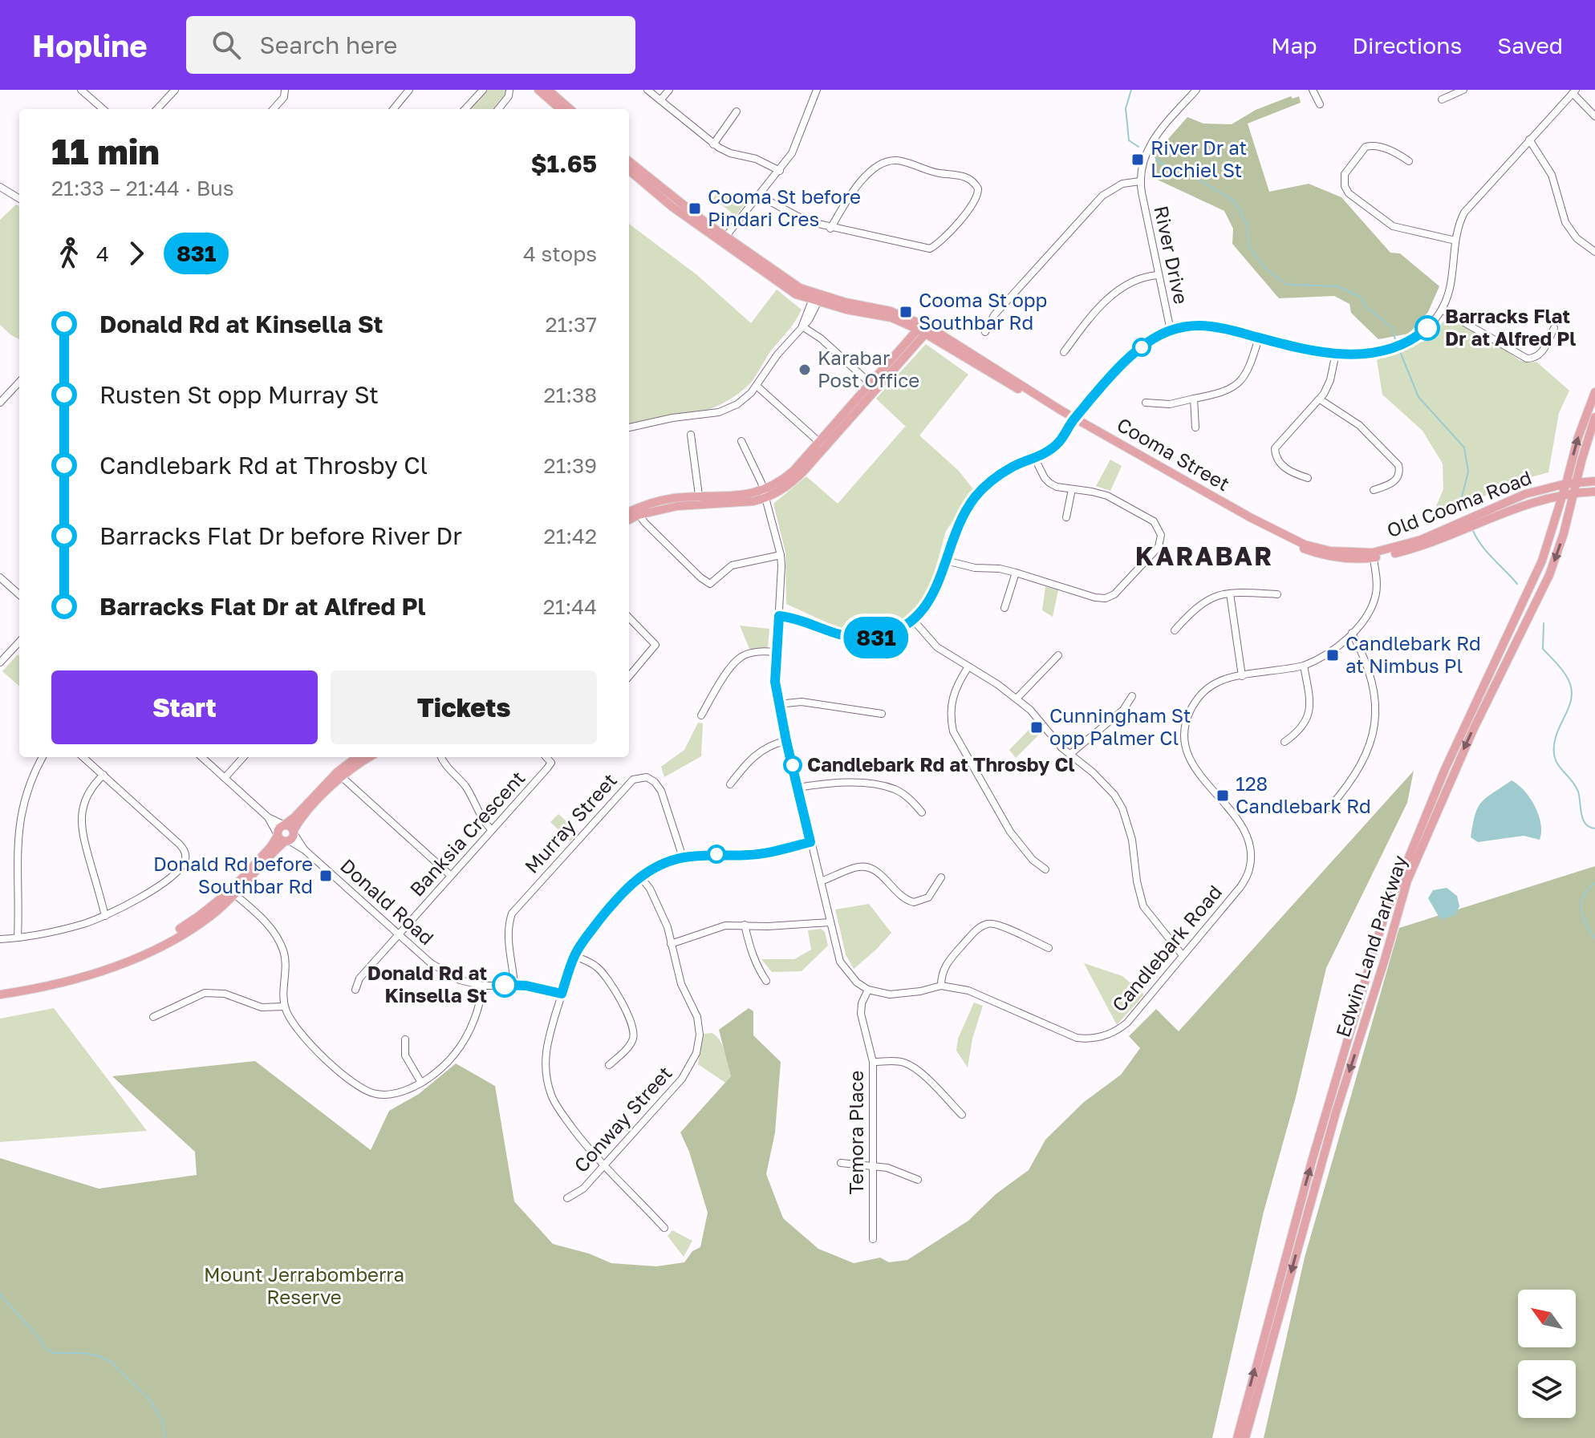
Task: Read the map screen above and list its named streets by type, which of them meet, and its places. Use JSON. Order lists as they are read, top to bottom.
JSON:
{
  "streets": {
    "main road": ["Cooma Street", "Old Cooma Road", "Edwin Land Parkway"],
    "street": [
      "River Drive",
      "Murray Street",
      "Banksia Crescent",
      "Donald Road",
      "Candlebark Road",
      "Conway Street",
      "Temora Place"
    ]
  },
  "crossings": [
    ["Cooma Street", "Old Cooma Road"],
    ["Cooma Street", "Candlebark Road"],
    ["Old Cooma Road", "Edwin Land Parkway"],
    ["Old Cooma Road", "Candlebark Road"],
    ["Murray Street", "Donald Road"],
    ["Banksia Crescent", "Donald Road"],
    ["Candlebark Road", "Temora Place"]
  ],
  "districts": ["KARABAR"],
  "parks": ["Mount Jerrabomberra Reserve"],
  "places": {
    "transit": [
      "River Dr at Lochiel St",
      "Cooma St before Pindari Cres",
      "Cooma St opp Southbar Rd",
      "Candlebark Rd at Nimbus Pl",
      "Cunningham St opp Palmer Cl",
      "128 Candlebark Rd",
      "Donald Rd before Southbar Rd"
    ],
    "other": [
      "Barracks Flat Dr at Alfred Pl",
      "Karabar Post Office",
      "Candlebark Rd at Throsby Cl",
      "Donald Rd at Kinsella St"
    ]
  },
  "lines": ["bus line 831"],
  "north": "top left",
  "page": {
    "header": "Hopline",
    "search": "Search here",
    "nav": ["Map", "Directions", "Saved"],
    "on_map": "831",
    "heading": ["11 min", "21:33 – 21:44 · Bus", "$1.65"],
    "legs": ["4", "831", "4 stops"],
    "list": [
      {
        "name": "Donald Rd at Kinsella St",
        "value": "21:37"
      },
      {
        "name": "Rusten St opp Murray St",
        "value": "21:38"
      },
      {
        "name": "Candlebark Rd at Throsby Cl",
        "value": "21:39"
      },
      {
        "name": "Barracks Flat Dr before River Dr",
        "value": "21:42"
      },
      {
        "name": "Barracks Flat Dr at Alfred Pl",
        "value": "21:44"
      }
    ],
    "buttons": ["Start", "Tickets"]
  }
}
